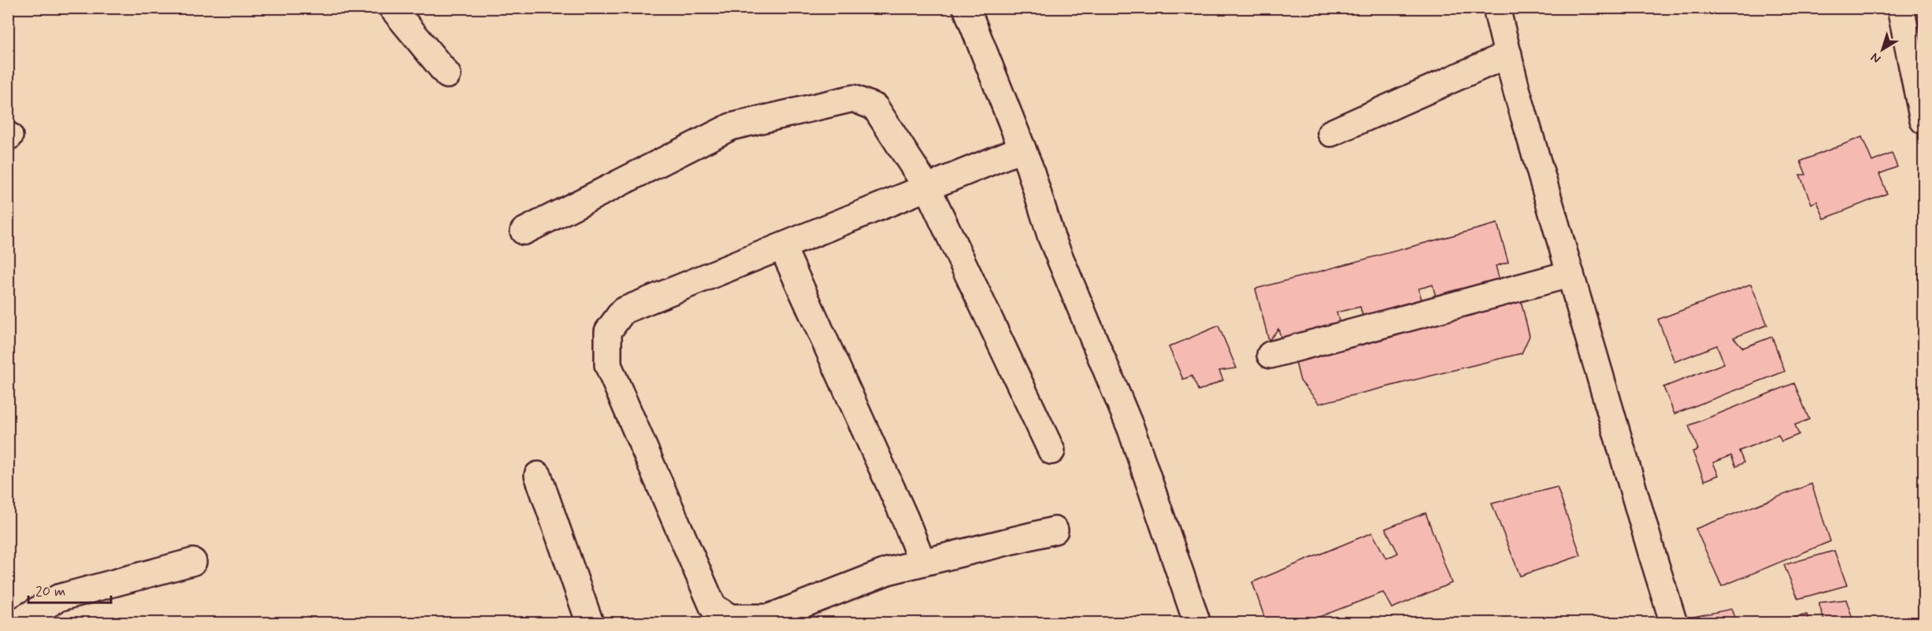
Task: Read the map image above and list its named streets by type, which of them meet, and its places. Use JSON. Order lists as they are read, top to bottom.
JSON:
{
  "scale_bar": "20 m",
  "north": "bottom left"
}
